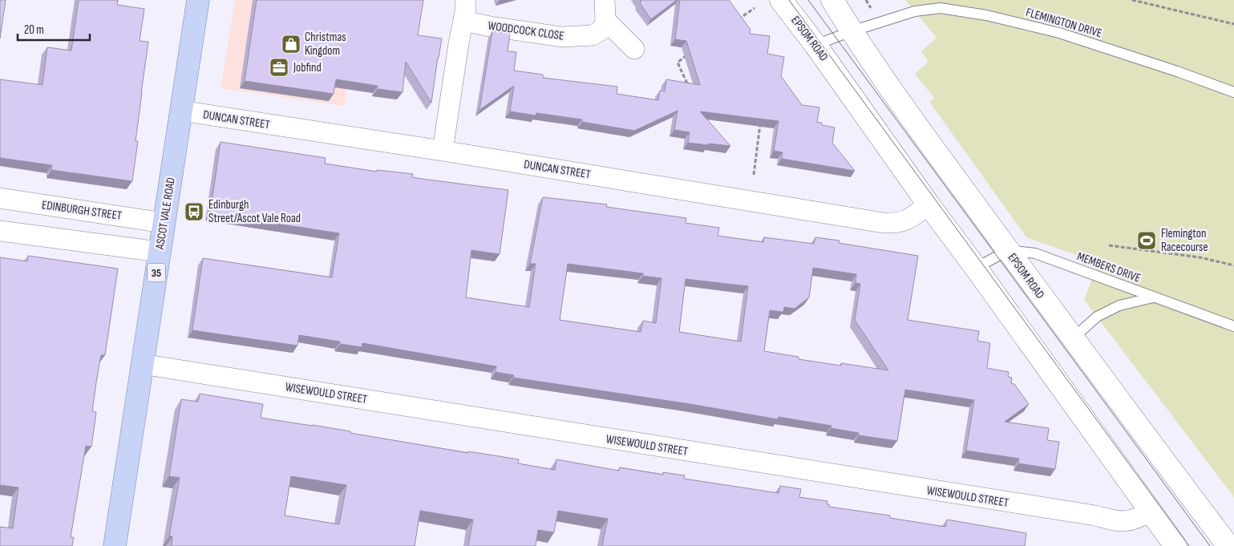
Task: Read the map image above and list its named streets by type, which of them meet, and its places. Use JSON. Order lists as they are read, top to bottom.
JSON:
{
  "streets": {
    "main road": ["EPSOM ROAD", "ASCOT VALE ROAD", "35"],
    "street": [
      "WOODCOCK CLOSE",
      "DUNCAN STREET",
      "EDINBURGH STREET",
      "WISEWOULD STREET"
    ],
    "lane": ["FLEMINGTON DRIVE", "MEMBERS DRIVE"]
  },
  "crossings": [
    ["FLEMINGTON DRIVE", "EPSOM ROAD"],
    ["EPSOM ROAD", "DUNCAN STREET"],
    ["EPSOM ROAD", "MEMBERS DRIVE"],
    ["EPSOM ROAD", "WISEWOULD STREET"],
    ["DUNCAN STREET", "ASCOT VALE ROAD"],
    ["EDINBURGH STREET", "ASCOT VALE ROAD"],
    ["ASCOT VALE ROAD", "WISEWOULD STREET"]
  ],
  "places": {
    "shop": ["Christmas Kingdom"],
    "office": ["Jobfind"],
    "bus stop": ["Edinburgh Street/Ascot Vale Road"],
    "sports": ["Flemington Racecourse"]
  },
  "scale_bar": "20 m"
}
